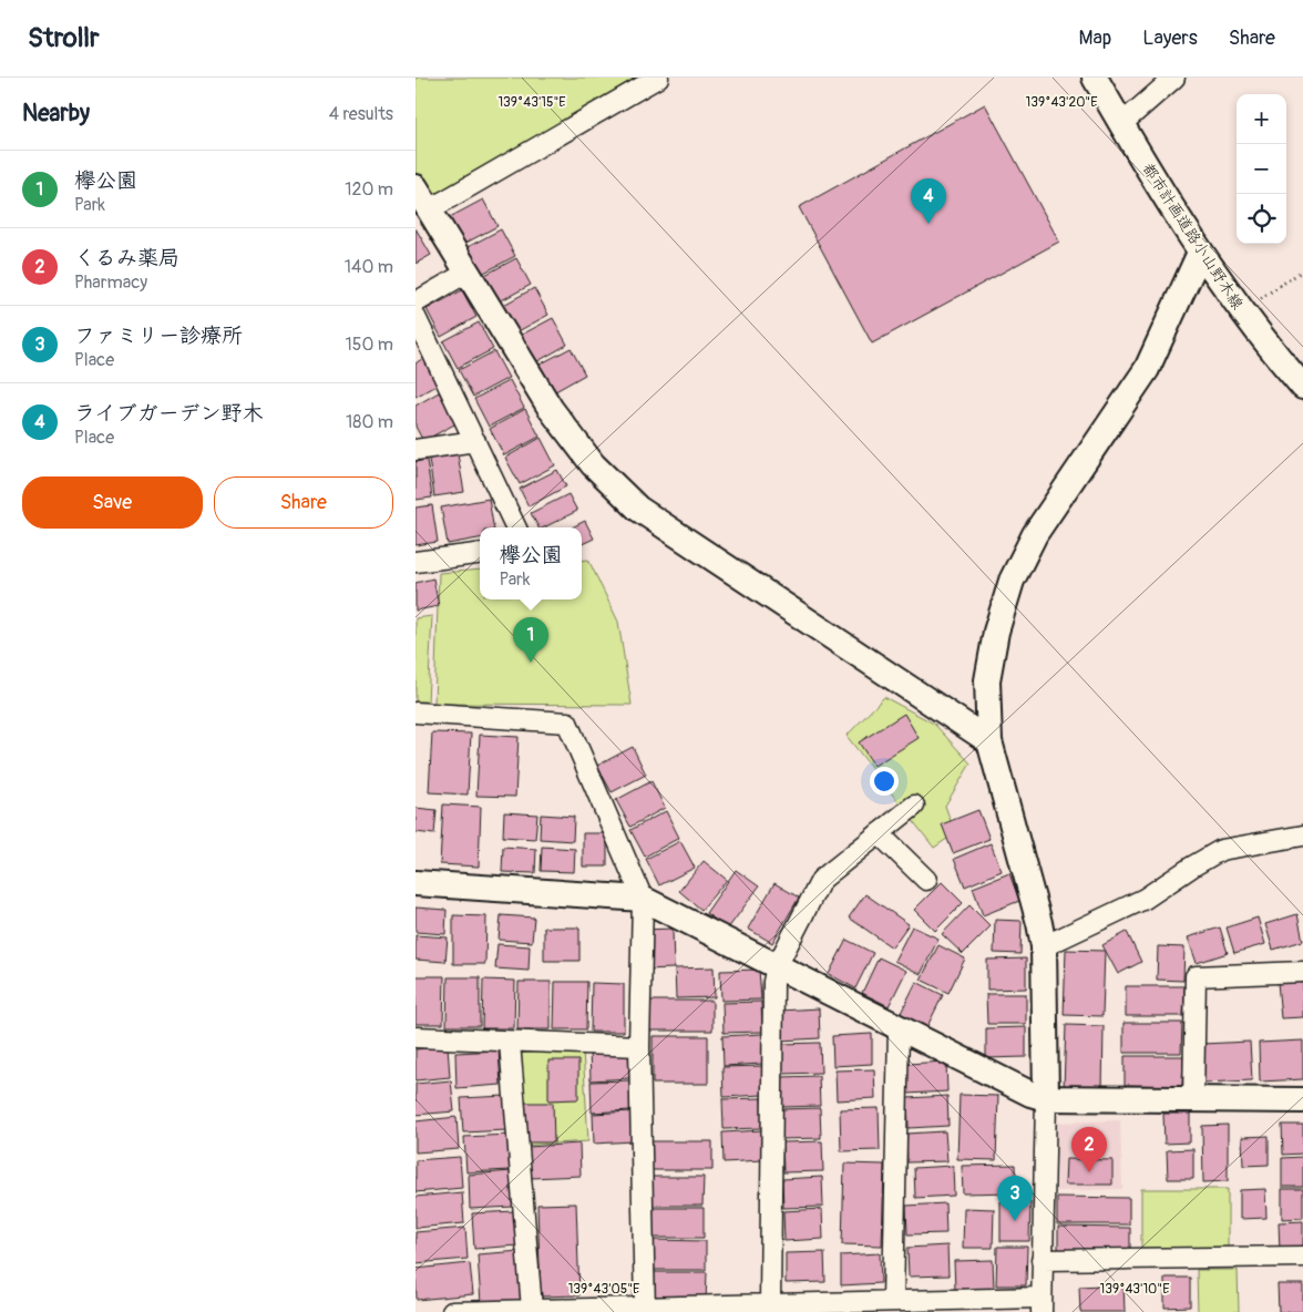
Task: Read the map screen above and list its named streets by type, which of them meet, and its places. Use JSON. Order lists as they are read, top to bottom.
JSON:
{
  "streets": {
    "street": ["都市計画道路小山野木線"]
  },
  "page": {
    "header": "Strollr",
    "nav": ["Map", "Layers", "Share"],
    "heading": ["Nearby", "4 results"],
    "map_buttons": ["+", "−"],
    "list": [
      {
        "mark": "1",
        "name": "欅公園",
        "note": "Park",
        "value": "120 m"
      },
      {
        "mark": "2",
        "name": "くるみ薬局",
        "note": "Pharmacy",
        "value": "140 m"
      },
      {
        "mark": "3",
        "name": "ファミリー診療所",
        "note": "Place",
        "value": "150 m"
      },
      {
        "mark": "4",
        "name": "ライブガーデン野木",
        "note": "Place",
        "value": "180 m"
      }
    ],
    "pins": [
      "4",
      "1",
      "2",
      "3"
    ],
    "buttons": ["Save", "Share"],
    "popup": ["欅公園", "Park"]
  },
  "coordinates": [
    "139°43'15\"E",
    "139°43'20\"E",
    "139°43'05\"E",
    "139°43'10\"E"
  ]
}
